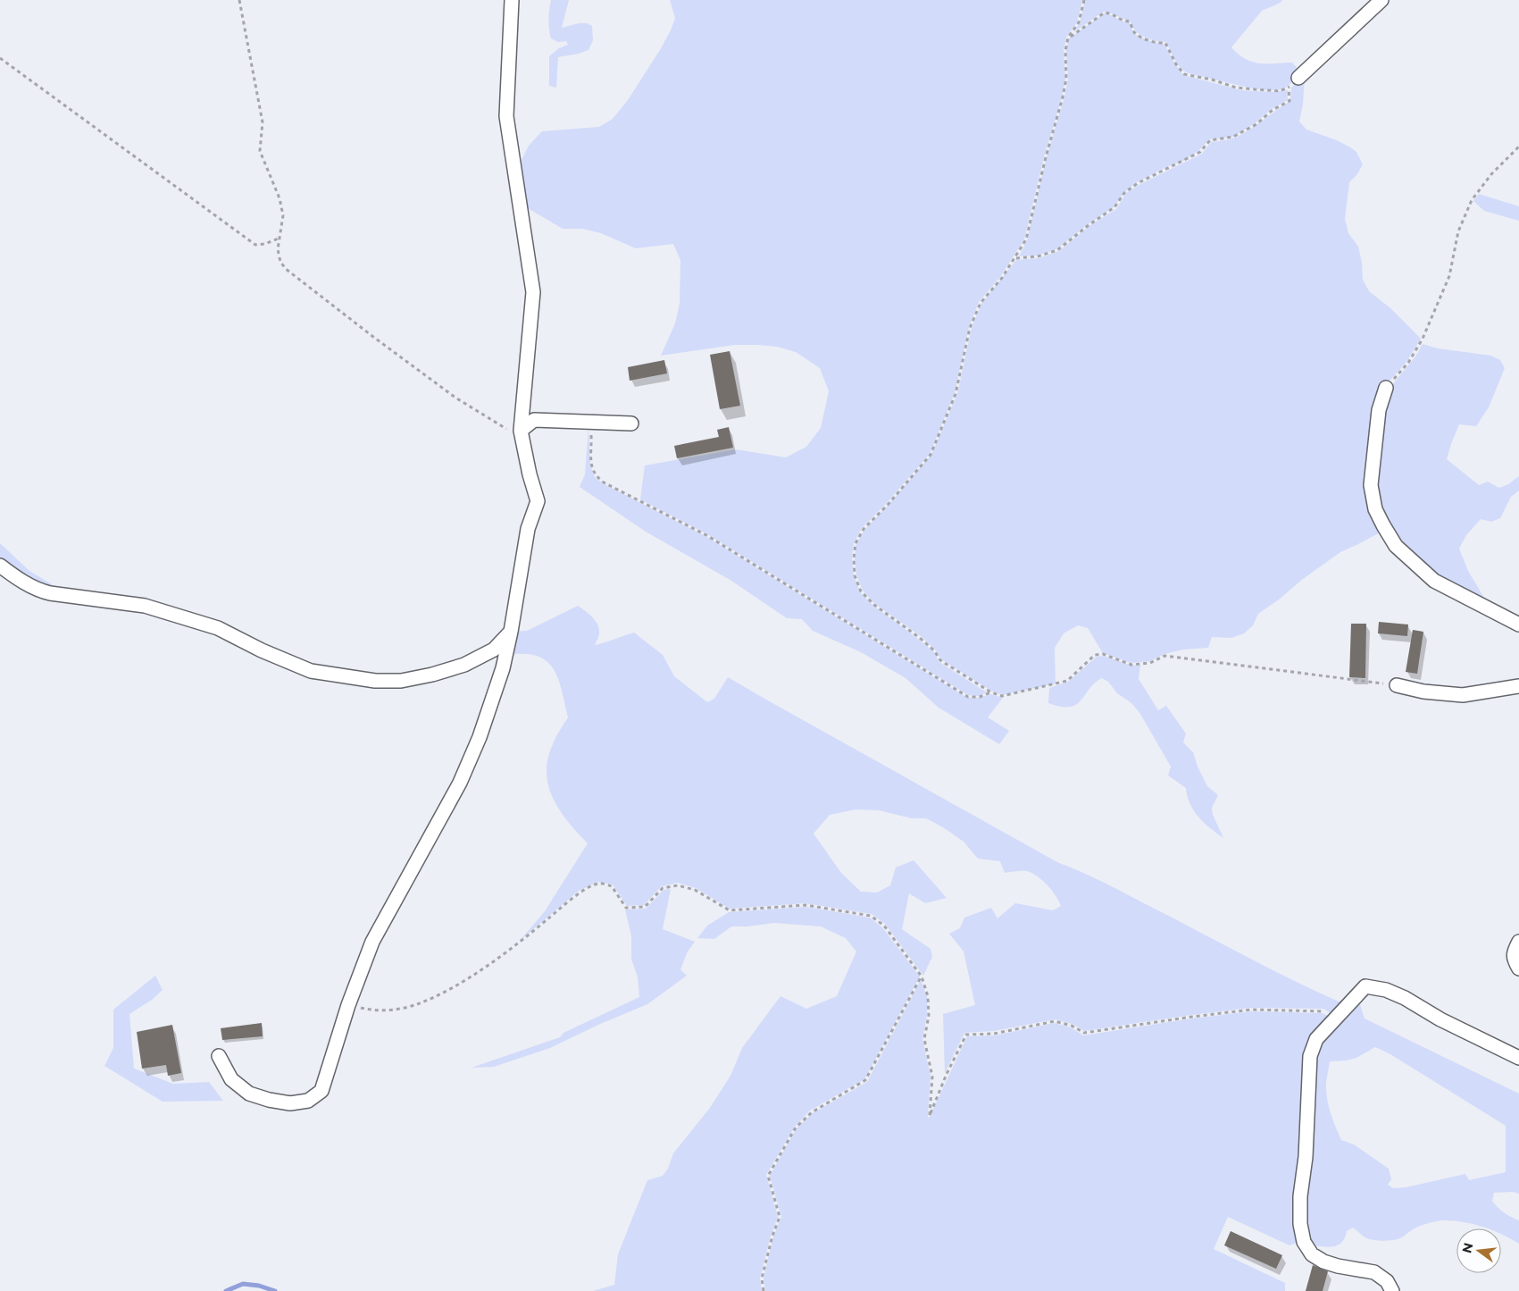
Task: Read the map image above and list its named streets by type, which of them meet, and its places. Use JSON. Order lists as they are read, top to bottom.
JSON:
{
  "north": "left"
}
